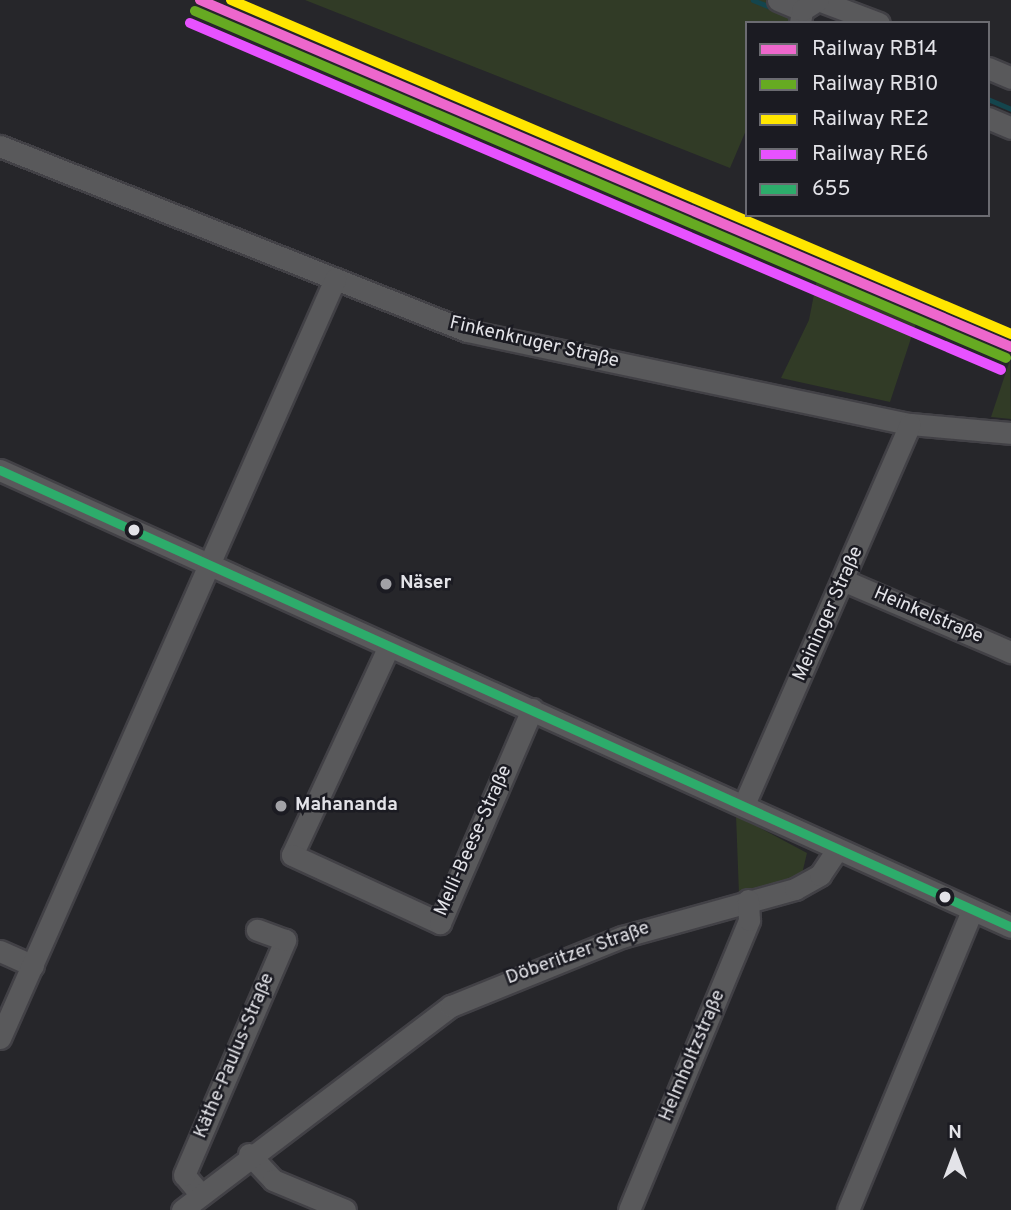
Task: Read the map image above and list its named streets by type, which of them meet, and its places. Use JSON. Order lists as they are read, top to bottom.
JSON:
{
  "streets": {
    "street": [
      "Finkenkruger Straße",
      "Meininger Straße",
      "Heinkelstraße",
      "Melli-Beese-Straße",
      "Döberitzer Straße",
      "Käthe-Paulus-Straße",
      "Helmholtzstraße"
    ]
  },
  "crossings": [
    ["Finkenkruger Straße", "Meininger Straße"],
    ["Meininger Straße", "Heinkelstraße"],
    ["Döberitzer Straße", "Käthe-Paulus-Straße"],
    ["Döberitzer Straße", "Helmholtzstraße"]
  ],
  "places": ["Näser", "Mahananda"],
  "lines": [
    "rail line RB14",
    "rail line RE2",
    "rail line RB10",
    "rail line RE6",
    "transit line 655"
  ],
  "legend": [
    "Railway RB14",
    "Railway RB10",
    "Railway RE2",
    "Railway RE6",
    "655"
  ],
  "north": "top"
}
